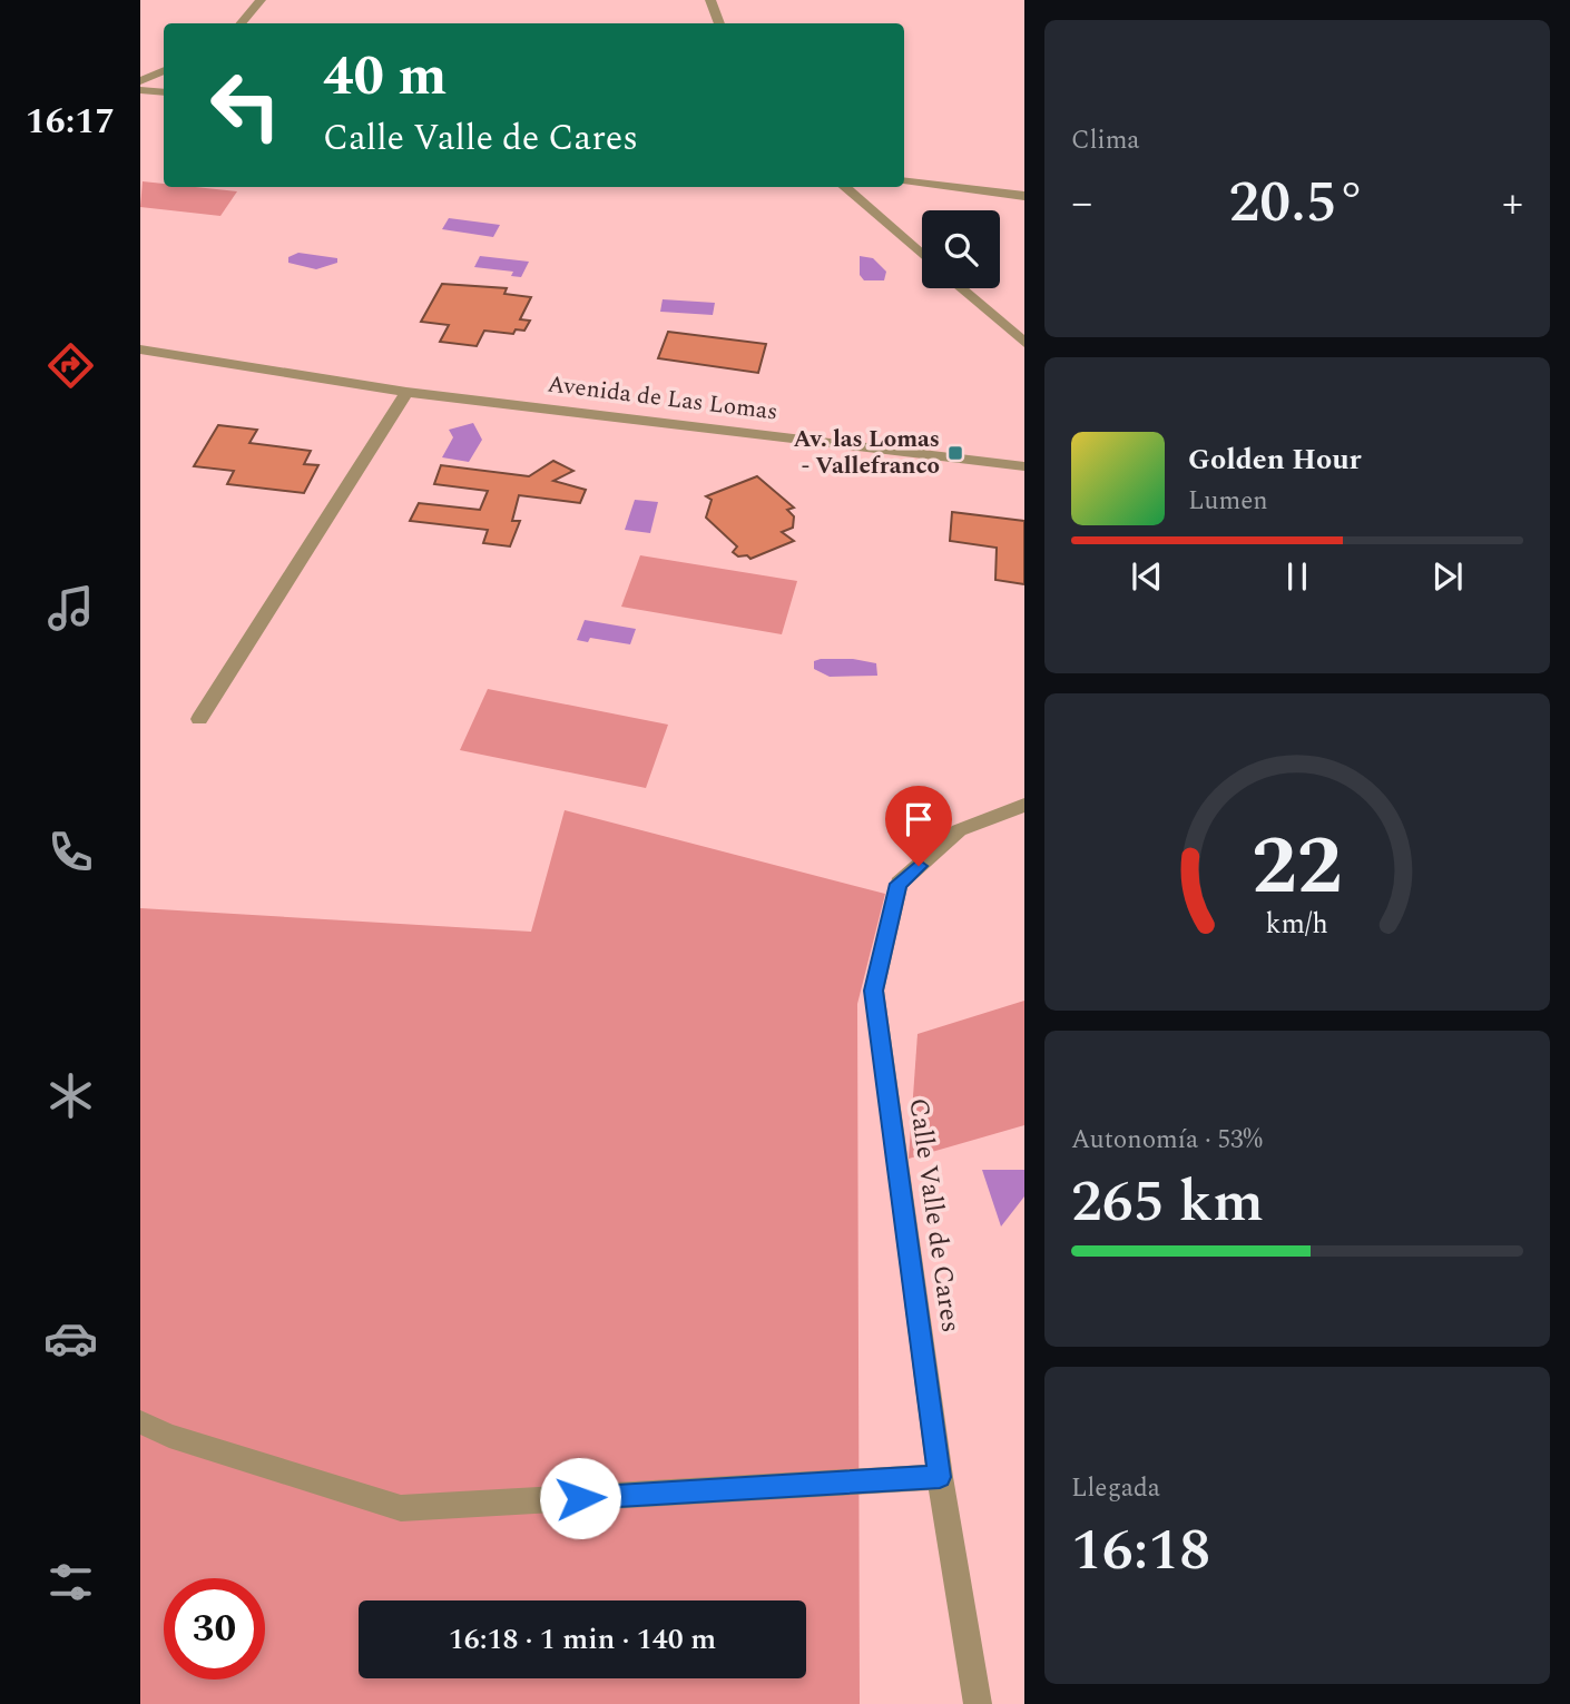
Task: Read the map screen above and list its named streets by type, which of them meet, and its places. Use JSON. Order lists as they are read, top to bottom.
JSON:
{
  "streets": {
    "street": ["Avenida de Las Lomas", "Calle Valle de Cares"]
  },
  "places": {
    "transit": ["Av. las Lomas - Vallefranco"]
  },
  "page": {
    "tabs": "16:17",
    "tile": [
      "Clima",
      ["Autonomía · 53%", "265 km"],
      ["Llegada", "16:18"]
    ],
    "turn": ["40 m", "Calle Valle de Cares"],
    "heat": ["−", "20.5°", "+"],
    "song": ["Golden Hour", "Lumen"],
    "limit": "30",
    "trip": "16:18 · 1 min · 140 m",
    "gauge": ["22", "km/h"]
  }
}
